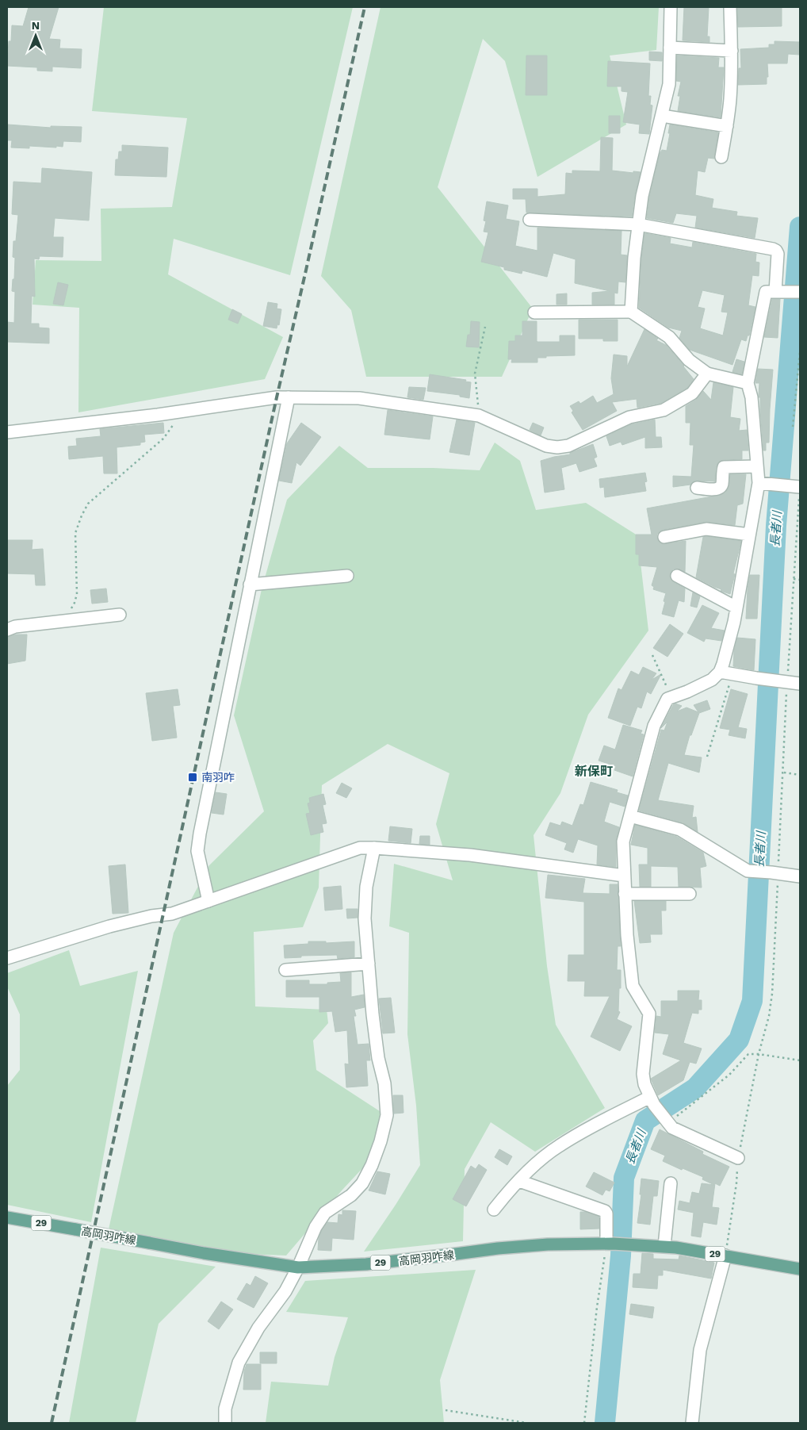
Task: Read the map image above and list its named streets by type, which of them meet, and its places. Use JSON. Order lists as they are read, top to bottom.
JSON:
{
  "streets": {
    "main road": ["29", "高岡羽咋線"]
  },
  "districts": ["新保町"],
  "water": ["長者川"],
  "places": {
    "transit": ["南羽咋"]
  },
  "north": "top"
}
